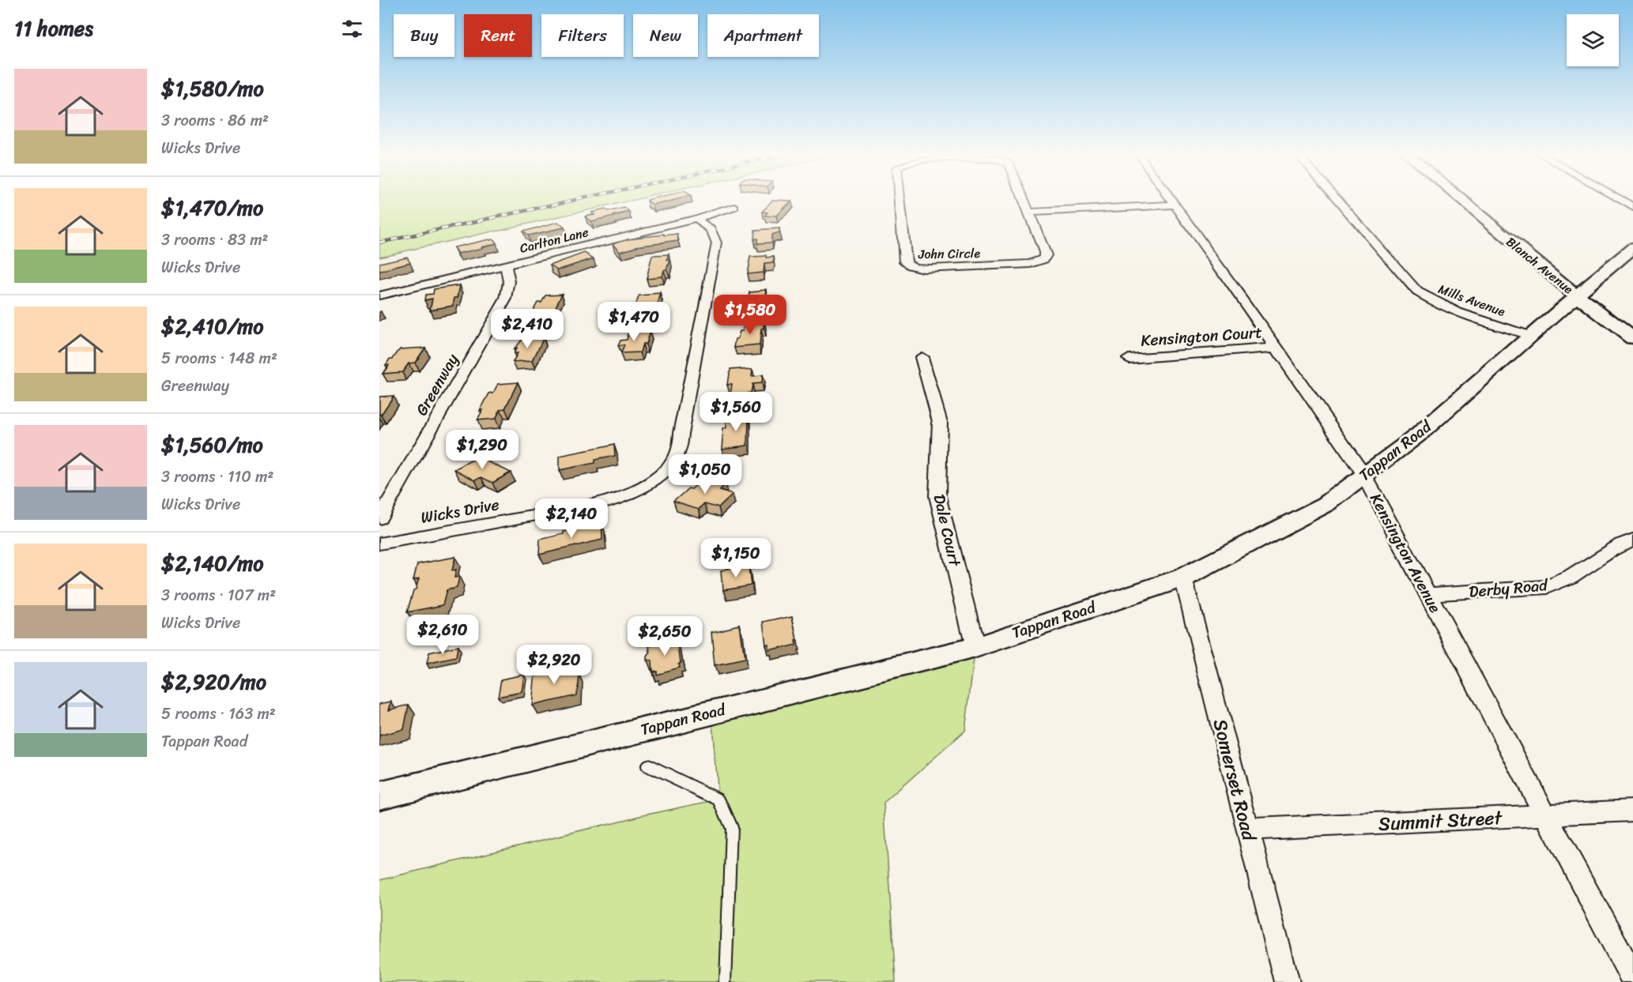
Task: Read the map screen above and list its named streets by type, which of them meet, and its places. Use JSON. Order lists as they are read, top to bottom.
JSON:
{
  "streets": {
    "street": [
      "Carlton Lane",
      "John Circle",
      "Blanch Avenue",
      "Mills Avenue",
      "Kensington Court",
      "Greenway",
      "Tappan Road",
      "Wicks Drive",
      "Dale Court",
      "Kensington Avenue",
      "Derby Road",
      "Somerset Road",
      "Summit Street"
    ]
  },
  "crossings": [
    ["Carlton Lane", "Greenway"],
    ["Carlton Lane", "Wicks Drive"],
    ["Blanch Avenue", "Tappan Road"],
    ["Mills Avenue", "Tappan Road"],
    ["Kensington Court", "Kensington Avenue"],
    ["Tappan Road", "Dale Court"],
    ["Tappan Road", "Kensington Avenue"],
    ["Tappan Road", "Somerset Road"],
    ["Kensington Avenue", "Derby Road"],
    ["Kensington Avenue", "Summit Street"],
    ["Somerset Road", "Summit Street"]
  ],
  "page": {
    "heading": "11 homes",
    "chip": [
      "Buy",
      "Rent",
      "Filters",
      "New",
      "Apartment"
    ],
    "list": [
      {
        "name": "$1,580/mo",
        "note": "3 rooms · 86 m² · Wicks Drive"
      },
      {
        "name": "$1,470/mo",
        "note": "3 rooms · 83 m² · Wicks Drive"
      },
      {
        "name": "$2,410/mo",
        "note": "5 rooms · 148 m² · Greenway"
      },
      {
        "name": "$1,560/mo",
        "note": "3 rooms · 110 m² · Wicks Drive"
      },
      {
        "name": "$2,140/mo",
        "note": "3 rooms · 107 m² · Wicks Drive"
      },
      {
        "name": "$2,920/mo",
        "note": "5 rooms · 163 m² · Tappan Road"
      }
    ],
    "price": [
      "$1,580",
      "$1,470",
      "$2,410",
      "$1,560",
      "$1,290",
      "$1,050",
      "$2,140",
      "$1,150",
      "$2,610",
      "$2,650",
      "$2,920"
    ]
  }
}
